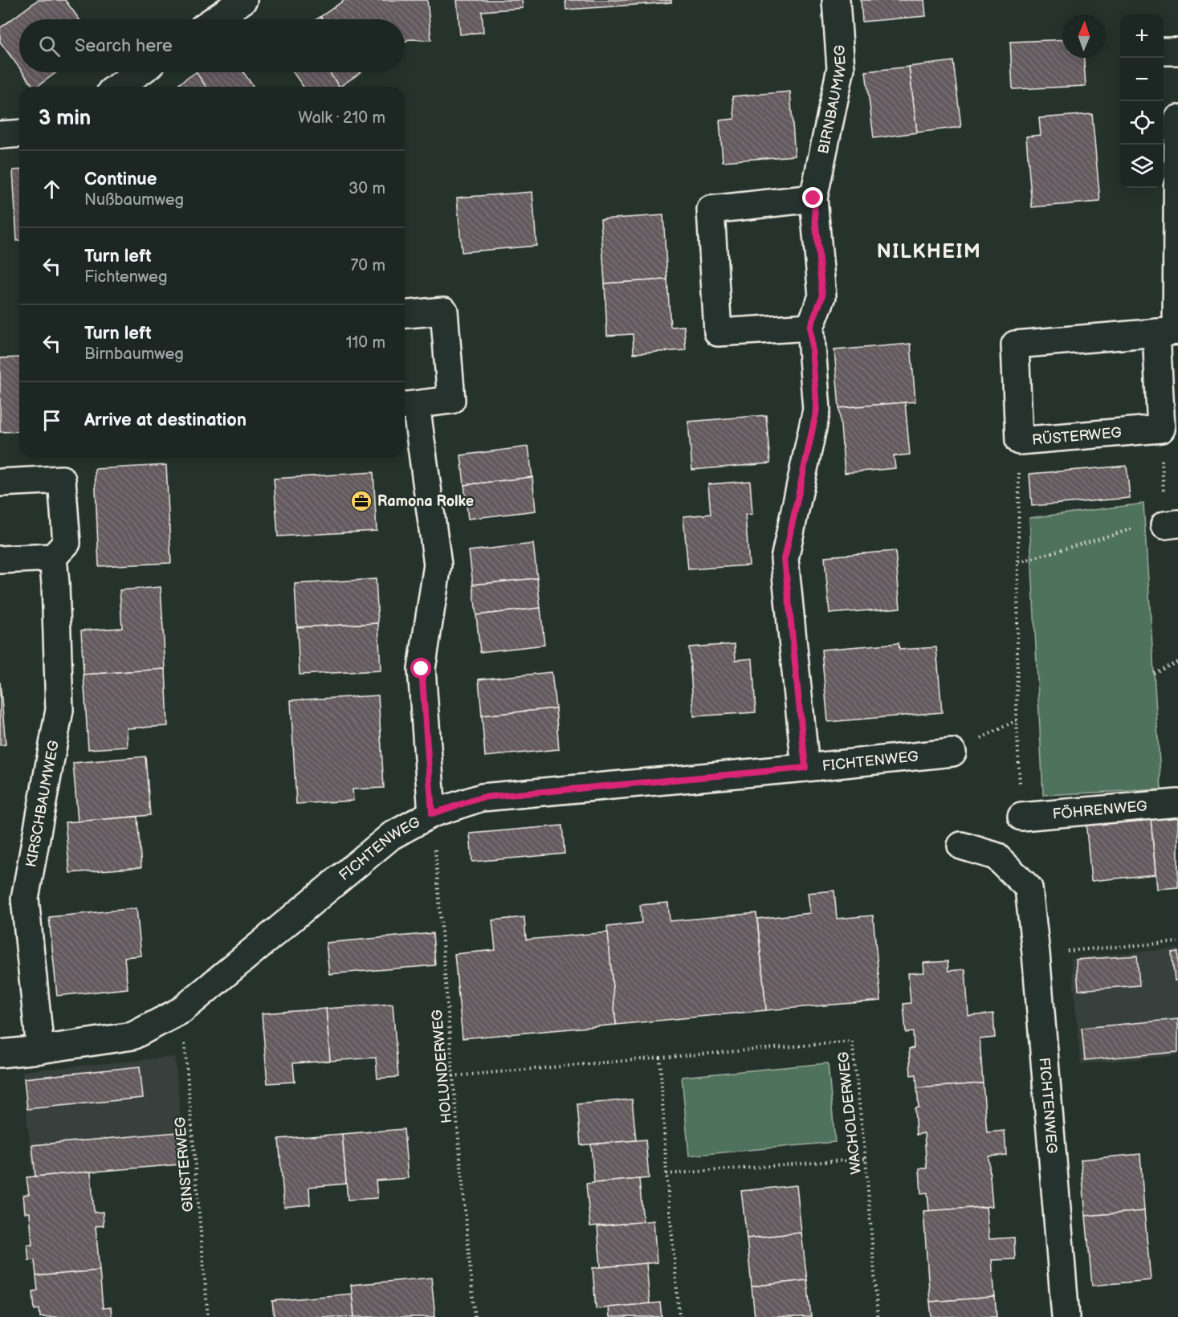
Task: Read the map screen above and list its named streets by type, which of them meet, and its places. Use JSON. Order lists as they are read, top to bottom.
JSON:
{
  "streets": {
    "street": [
      "BIRNBAUMWEG",
      "RÜSTERWEG",
      "FICHTENWEG",
      "KIRSCHBAUMWEG",
      "FÖHRENWEG"
    ],
    "path": ["HOLUNDERWEG", "WACHOLDERWEG", "GINSTERWEG"]
  },
  "crossings": [
    ["BIRNBAUMWEG", "FICHTENWEG"],
    ["FICHTENWEG", "KIRSCHBAUMWEG"],
    ["FICHTENWEG", "HOLUNDERWEG"],
    ["FICHTENWEG", "GINSTERWEG"],
    ["HOLUNDERWEG", "WACHOLDERWEG"]
  ],
  "districts": ["NILKHEIM"],
  "places": {
    "office": ["Ramona Rolke"]
  },
  "north": "top",
  "page": {
    "map_buttons": ["+", "−"],
    "search": "Search here",
    "heading": ["3 min", "Walk · 210 m"],
    "list": [
      ["Continue", "Nußbaumweg", "30 m"],
      ["Turn left", "Fichtenweg", "70 m"],
      ["Turn left", "Birnbaumweg", "110 m"],
      "Arrive at destination"
    ]
  }
}
